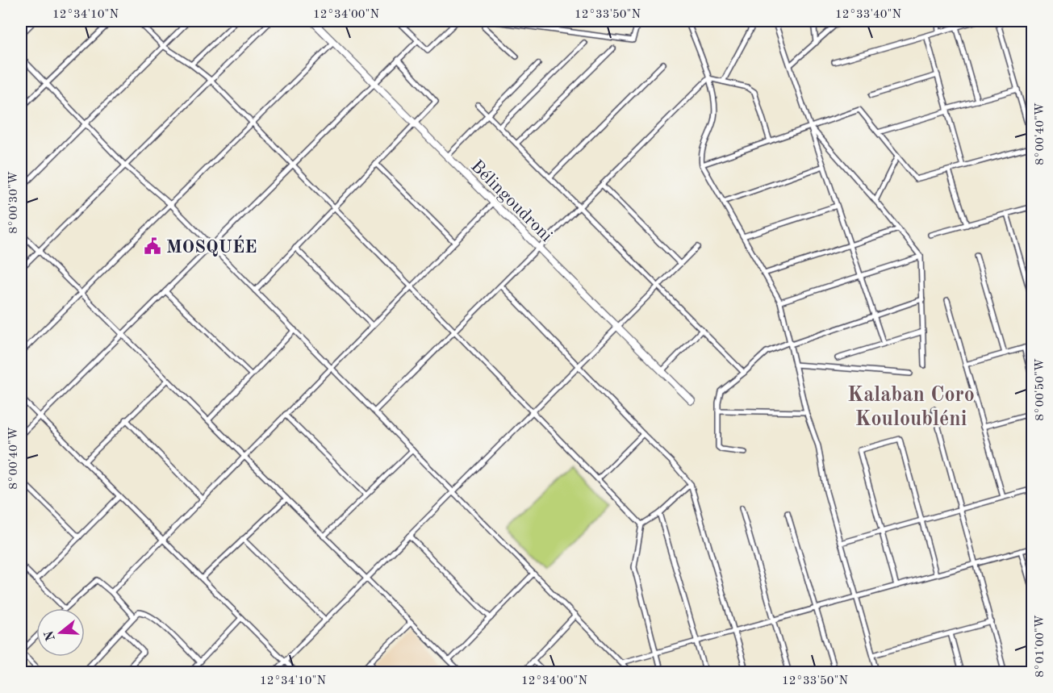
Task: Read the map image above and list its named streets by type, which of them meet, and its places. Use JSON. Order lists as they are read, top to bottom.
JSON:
{
  "streets": {
    "street": ["Bélingoudroni"]
  },
  "districts": ["Kalaban Coro Kouloubléni"],
  "places": {
    "public building": ["MOSQUÉE"]
  },
  "north": "left",
  "coordinates": [
    "12°34'10\"N",
    "12°34'00\"N",
    "12°33'50\"N",
    "12°33'40\"N",
    "8°00'40\"W",
    "8°00'30\"W",
    "8°00'50\"W",
    "8°01'00\"W"
  ]
}
